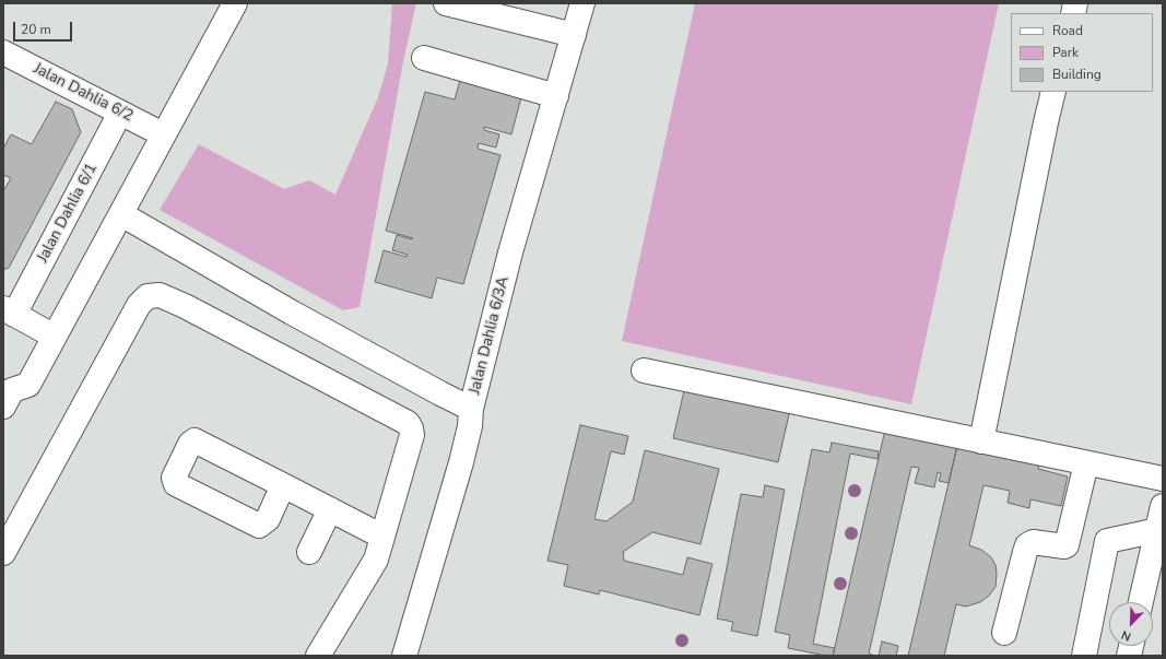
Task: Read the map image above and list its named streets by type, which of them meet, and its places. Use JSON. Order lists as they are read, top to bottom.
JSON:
{
  "streets": {
    "street": ["Jalan Dahlia 6/2", "Jalan Dahlia 6/1", "Jalan Dahlia 6/3A"]
  },
  "crossings": [
    ["Jalan Dahlia 6/2", "Jalan Dahlia 6/1"]
  ],
  "legend": ["Road", "Park", "Building"],
  "scale_bar": "20 m",
  "north": "bottom left"
}
